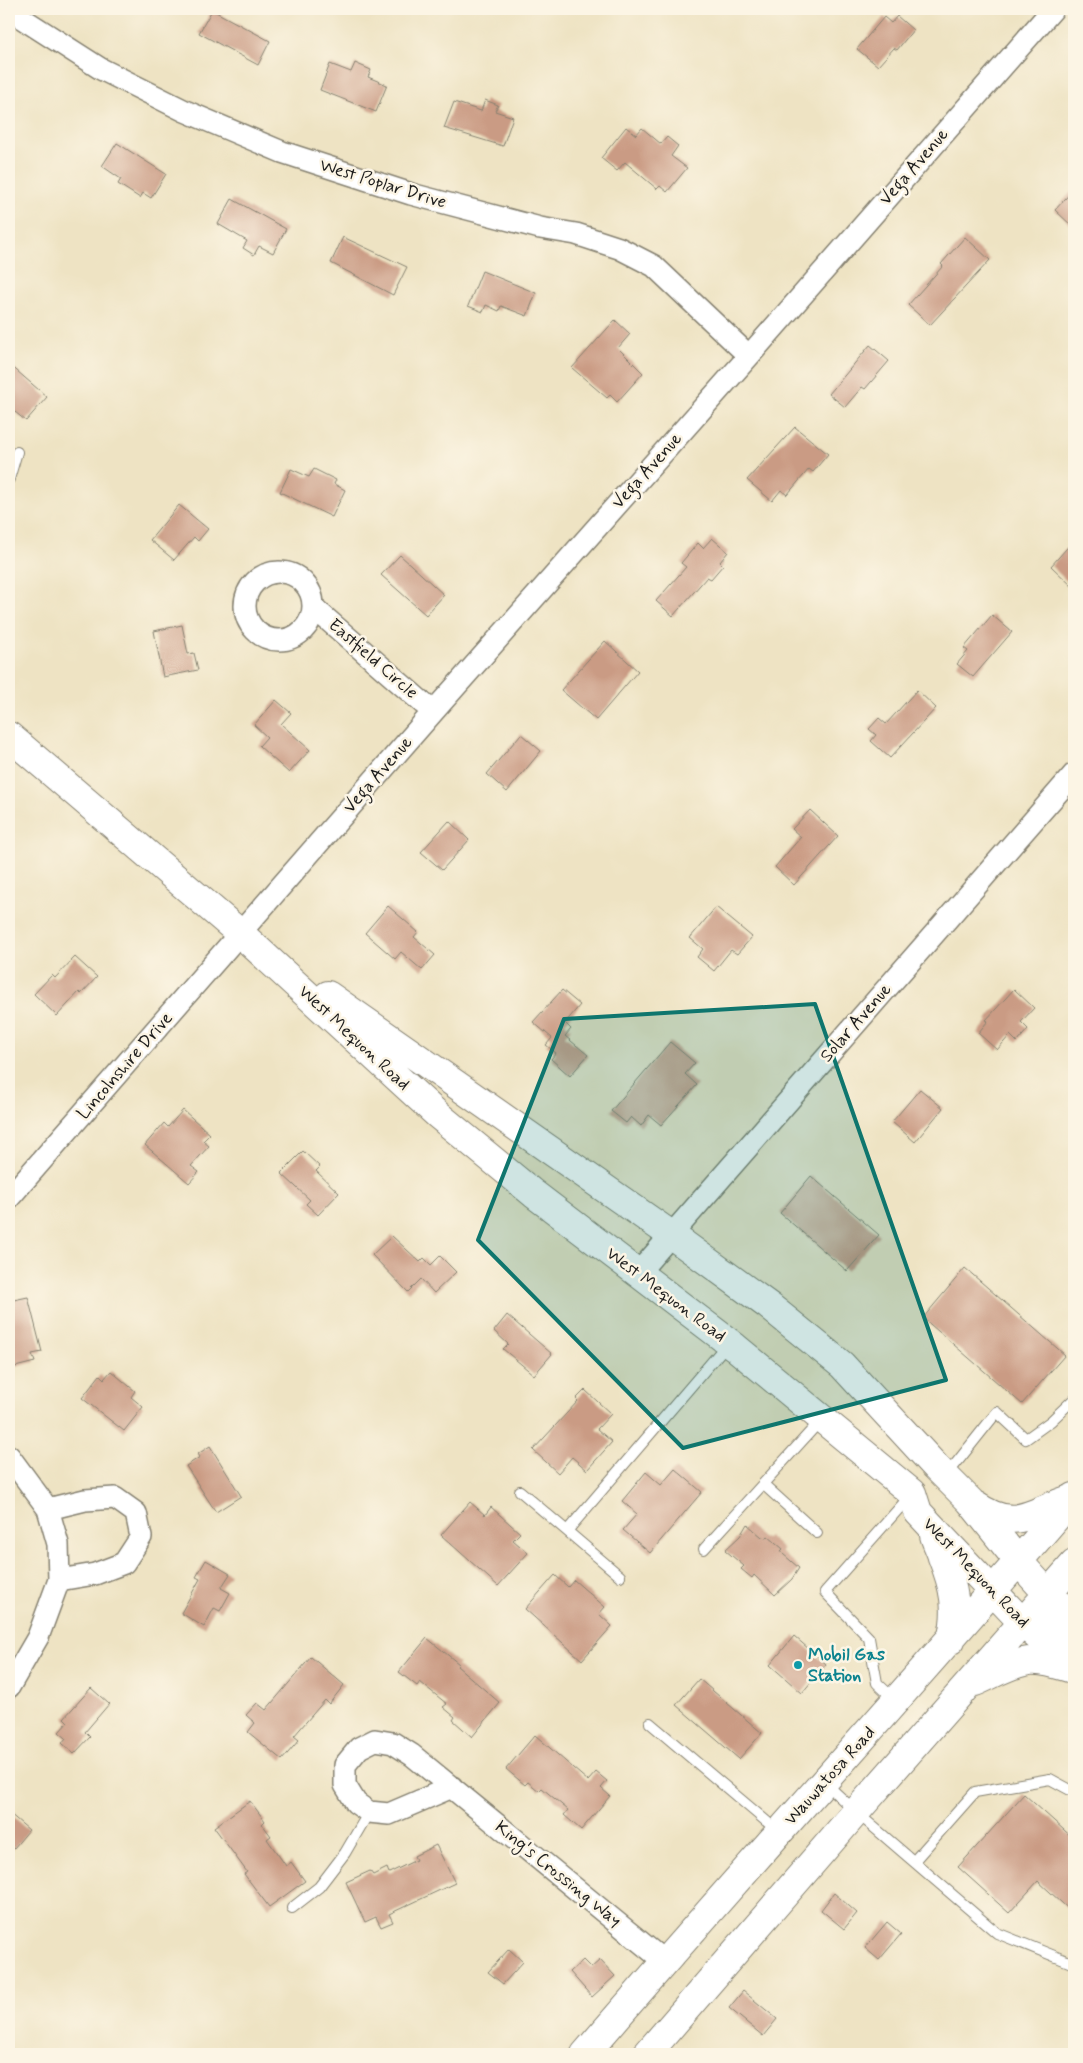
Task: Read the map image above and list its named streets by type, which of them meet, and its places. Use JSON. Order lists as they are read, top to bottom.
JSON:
{
  "streets": {
    "main road": ["West Mequon Road", "Wauwatosa Road"],
    "street": [
      "Vega Avenue",
      "West Poplar Drive",
      "Eastfield Circle",
      "Solar Avenue",
      "Lincolnshire Drive",
      "King's Crossing Way"
    ]
  },
  "crossings": [
    ["Vega Avenue", "West Poplar Drive"],
    ["Vega Avenue", "Eastfield Circle"],
    ["Vega Avenue", "West Mequon Road"],
    ["Vega Avenue", "Lincolnshire Drive"],
    ["Solar Avenue", "West Mequon Road"],
    ["West Mequon Road", "Lincolnshire Drive"],
    ["West Mequon Road", "Wauwatosa Road"],
    ["Wauwatosa Road", "King's Crossing Way"]
  ],
  "places": ["Mobil Gas Station"]
}
